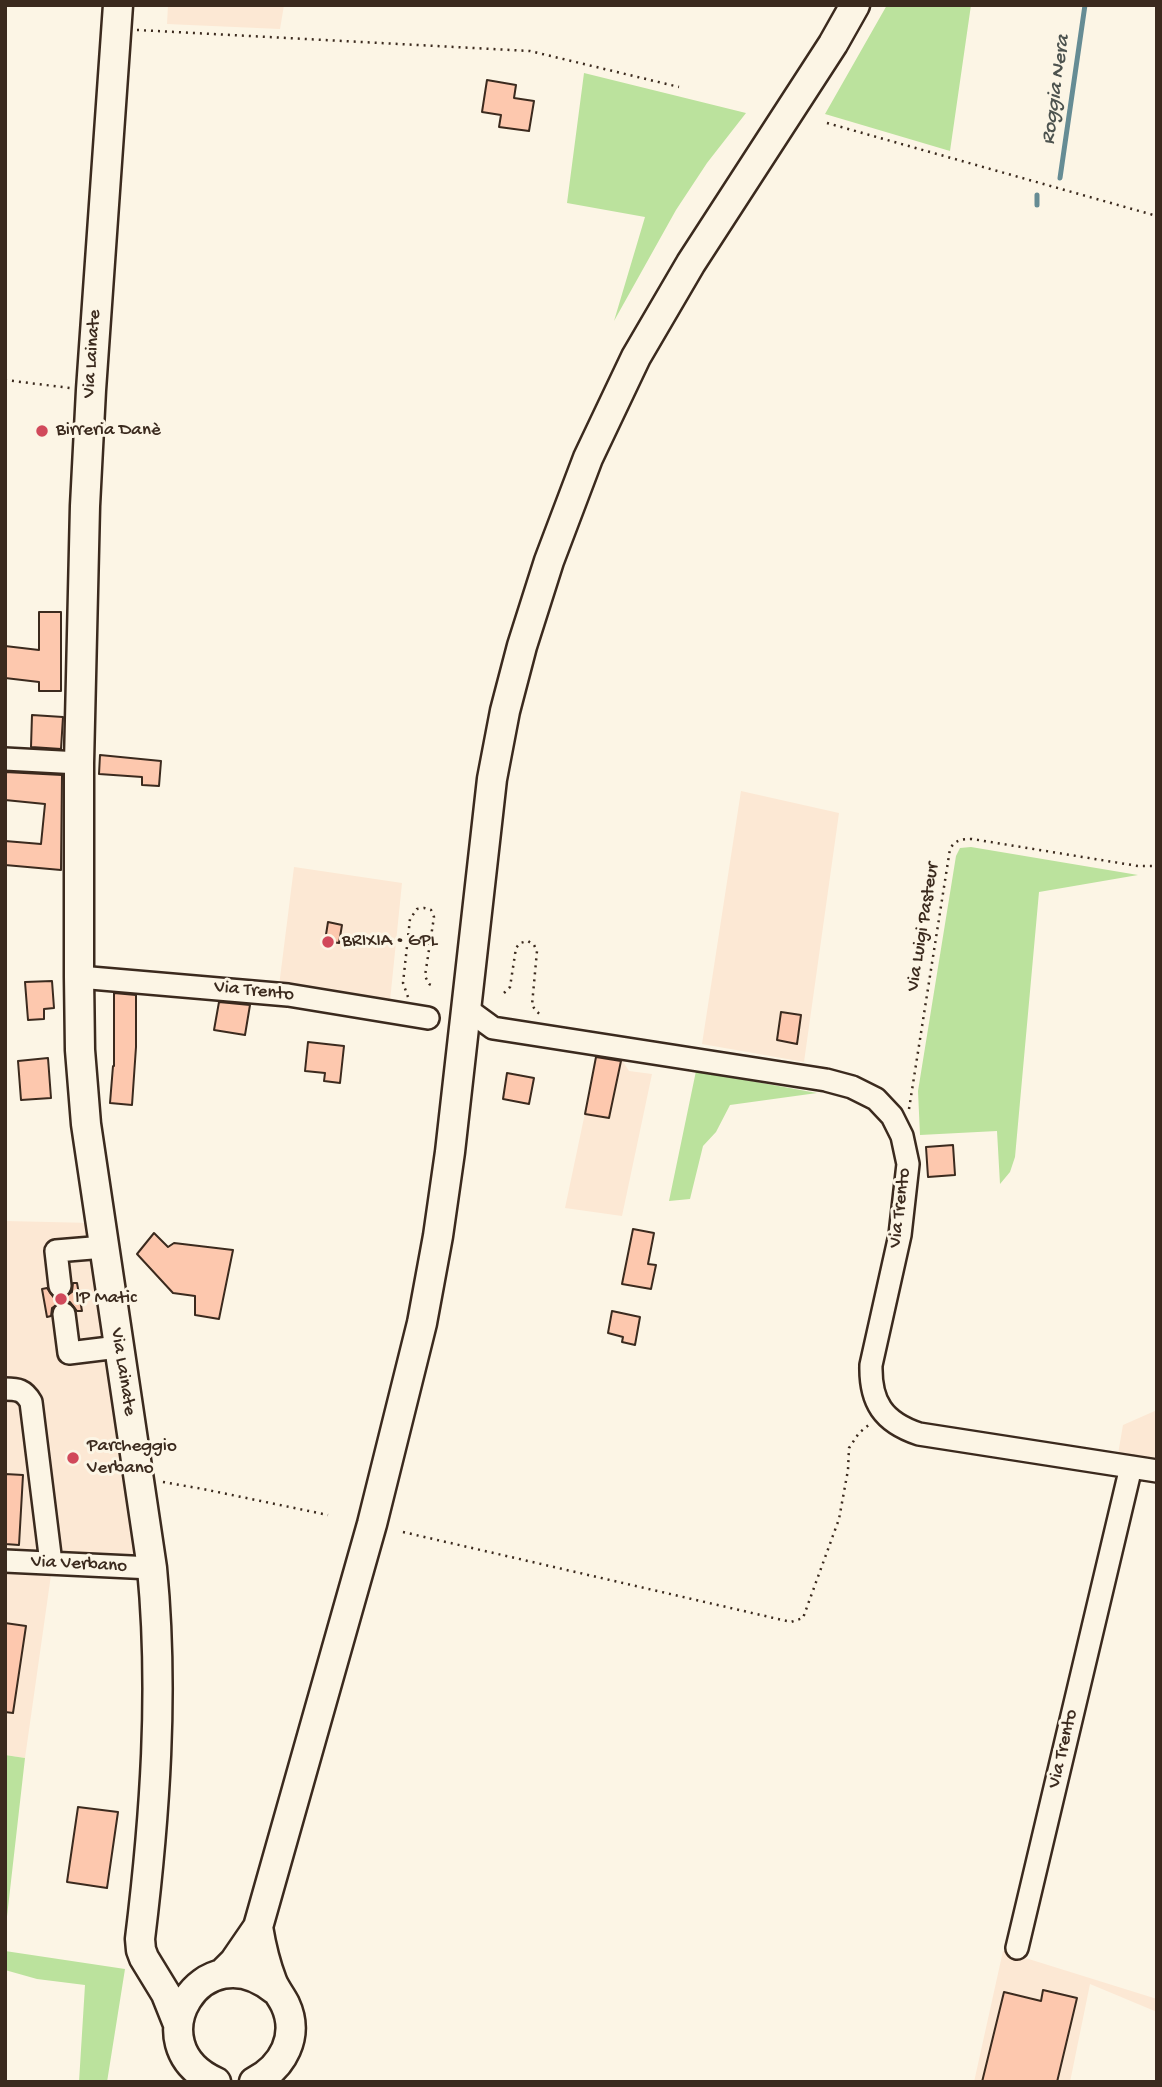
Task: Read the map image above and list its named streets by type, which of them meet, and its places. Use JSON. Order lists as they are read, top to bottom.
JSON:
{
  "streets": {
    "main road": ["Via Lainate"],
    "street": ["Via Trento", "Via Verbano"],
    "path": ["Via Luigi Pasteur"]
  },
  "crossings": [
    ["Via Lainate", "Via Trento"],
    ["Via Lainate", "Via Verbano"],
    ["Via Luigi Pasteur", "Via Trento"]
  ],
  "water": ["Roggia Nera"],
  "places": [
    "Birreria Danè",
    "BRIXIA • GPL",
    "IP Matic",
    "Parcheggio Verbano"
  ]
}
